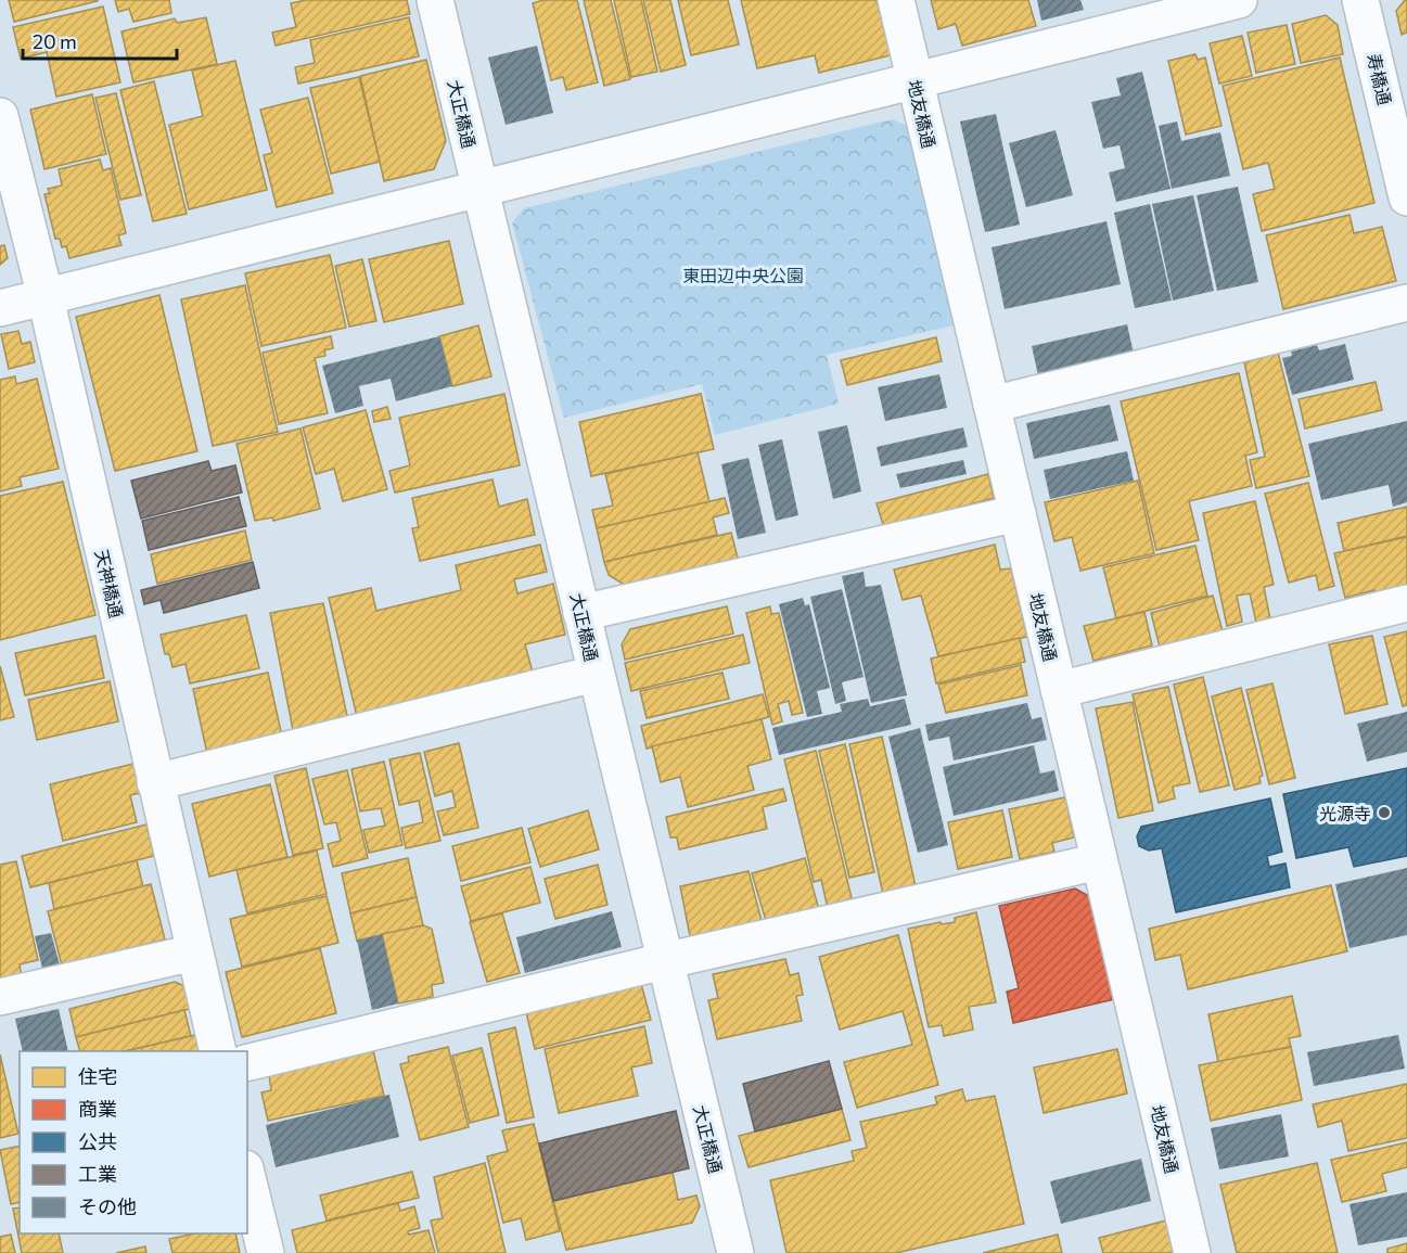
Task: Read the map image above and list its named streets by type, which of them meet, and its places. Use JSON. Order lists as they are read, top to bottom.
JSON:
{
  "streets": {
    "street": [
      "寿橋通",
      "大正橋通",
      "地友橋通",
      "天神橋通"
    ]
  },
  "parks": ["東田辺中央公園"],
  "places": ["光源寺"],
  "legend": [
    "住宅",
    "商業",
    "公共",
    "工業",
    "その他"
  ],
  "scale_bar": "20 m"
}
